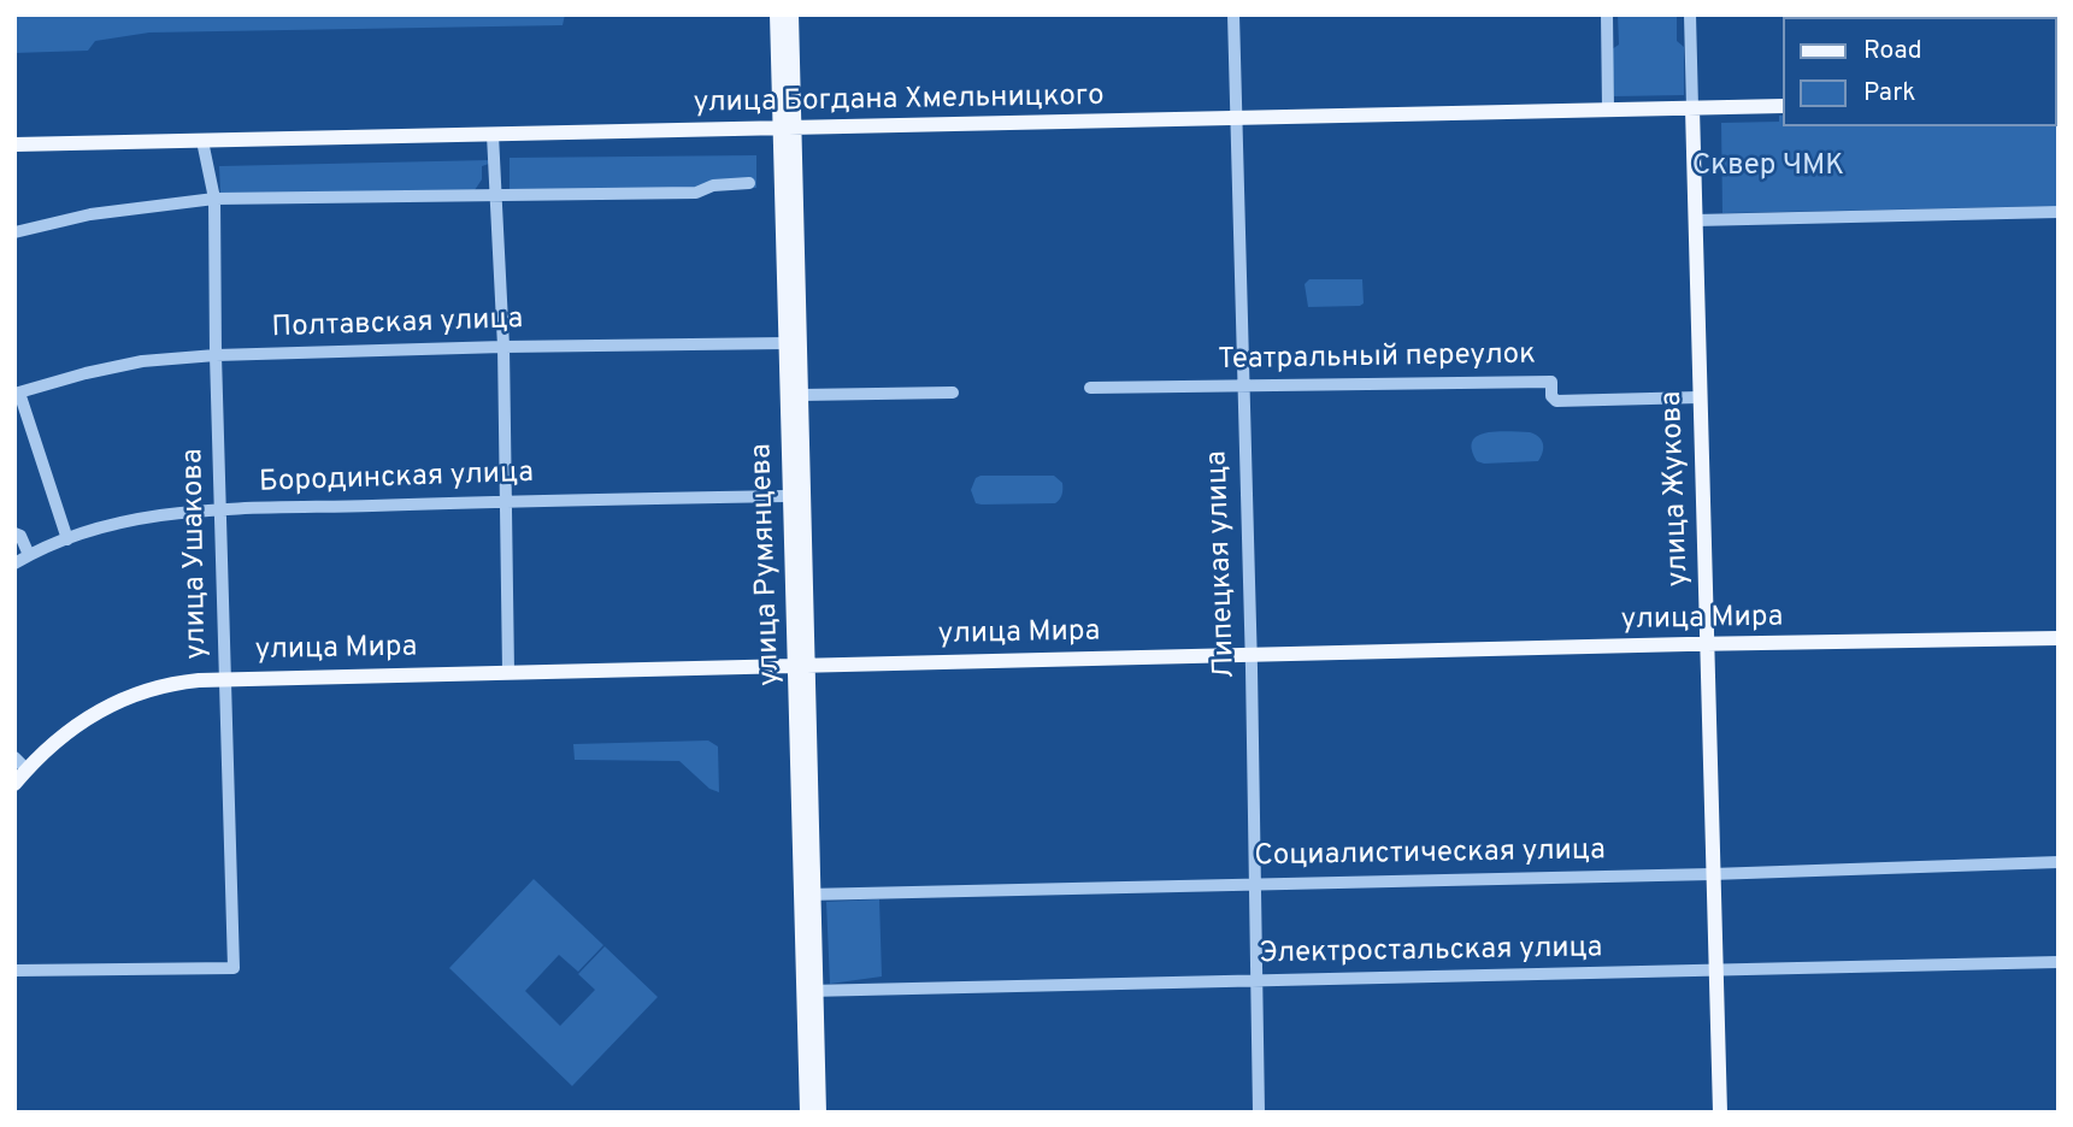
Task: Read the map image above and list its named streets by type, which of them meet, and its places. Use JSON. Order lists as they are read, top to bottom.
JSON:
{
  "streets": {
    "main road": [
      "улица Богдана Хмельницкого",
      "улица Жукова",
      "улица Румянцева",
      "улица Мира"
    ],
    "street": [
      "Полтавская улица",
      "Театральный переулок",
      "Бородинская улица",
      "улица Ушакова",
      "Липецкая улица",
      "Социалистическая улица",
      "Электростальская улица"
    ]
  },
  "crossings": [
    ["улица Богдана Хмельницкого", "улица Жукова"],
    ["улица Богдана Хмельницкого", "улица Ушакова"],
    ["улица Богдана Хмельницкого", "улица Румянцева"],
    ["улица Богдана Хмельницкого", "Липецкая улица"],
    ["Полтавская улица", "улица Ушакова"],
    ["Полтавская улица", "улица Румянцева"],
    ["Театральный переулок", "улица Жукова"],
    ["Театральный переулок", "Липецкая улица"],
    ["Бородинская улица", "улица Ушакова"],
    ["Бородинская улица", "улица Румянцева"],
    ["улица Жукова", "улица Мира"],
    ["улица Жукова", "Социалистическая улица"],
    ["улица Жукова", "Электростальская улица"],
    ["улица Ушакова", "улица Мира"],
    ["улица Румянцева", "улица Мира"],
    ["улица Румянцева", "Социалистическая улица"],
    ["улица Румянцева", "Электростальская улица"],
    ["Липецкая улица", "улица Мира"],
    ["Липецкая улица", "Социалистическая улица"],
    ["Липецкая улица", "Электростальская улица"]
  ],
  "parks": ["Сквер ЧМК"],
  "legend": ["Road", "Park"]
}
